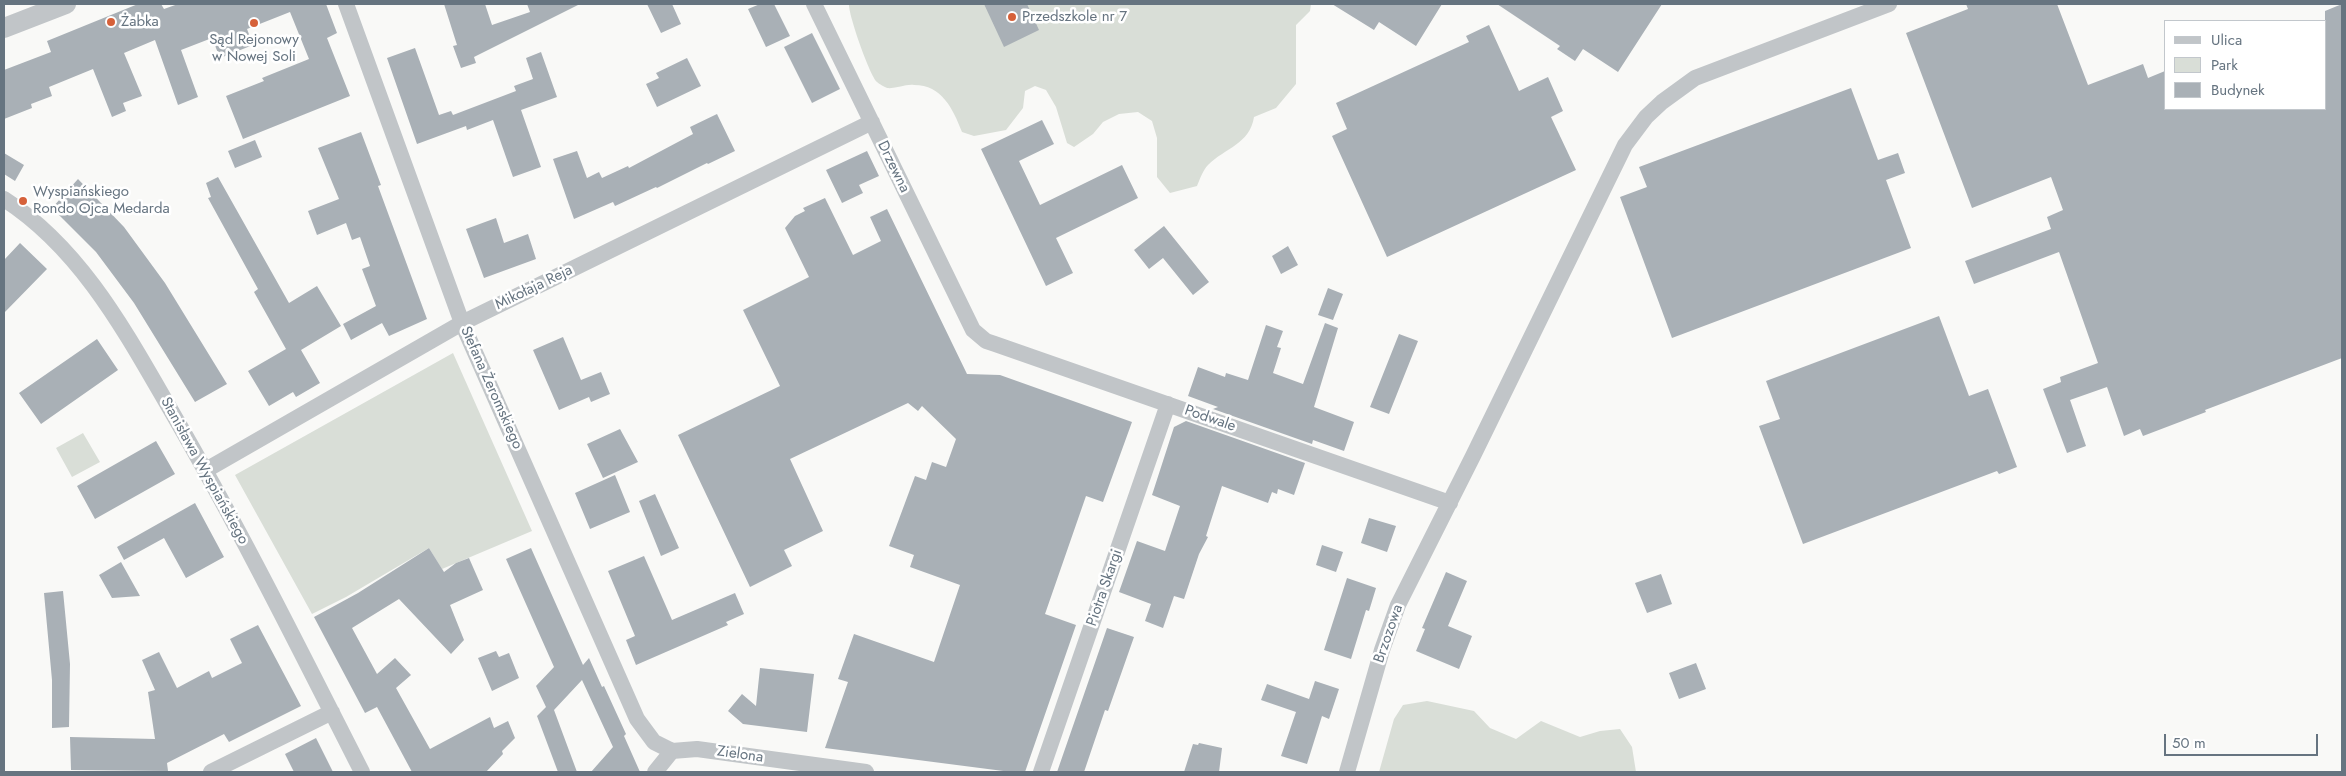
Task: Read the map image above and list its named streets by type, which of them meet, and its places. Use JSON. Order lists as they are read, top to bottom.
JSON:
{
  "streets": {
    "street": [
      "Drzewna",
      "Mikołaja Reja",
      "Stefana Żeromskiego",
      "Podwale",
      "Stanisława Wyspiańskiego",
      "Piotra Skargi",
      "Brzozowa",
      "Zielona"
    ]
  },
  "crossings": [
    ["Drzewna", "Mikołaja Reja"],
    ["Drzewna", "Podwale"],
    ["Mikołaja Reja", "Stefana Żeromskiego"],
    ["Mikołaja Reja", "Stanisława Wyspiańskiego"],
    ["Stefana Żeromskiego", "Zielona"],
    ["Podwale", "Piotra Skargi"],
    ["Podwale", "Brzozowa"]
  ],
  "places": [
    "Przedszkole nr 7",
    "Żabka",
    "Sąd Rejonowy w Nowej Soli",
    "Wyspiańskiego Rondo Ojca Medarda"
  ],
  "legend": ["Ulica", "Park", "Budynek"],
  "scale_bar": "50 m"
}
